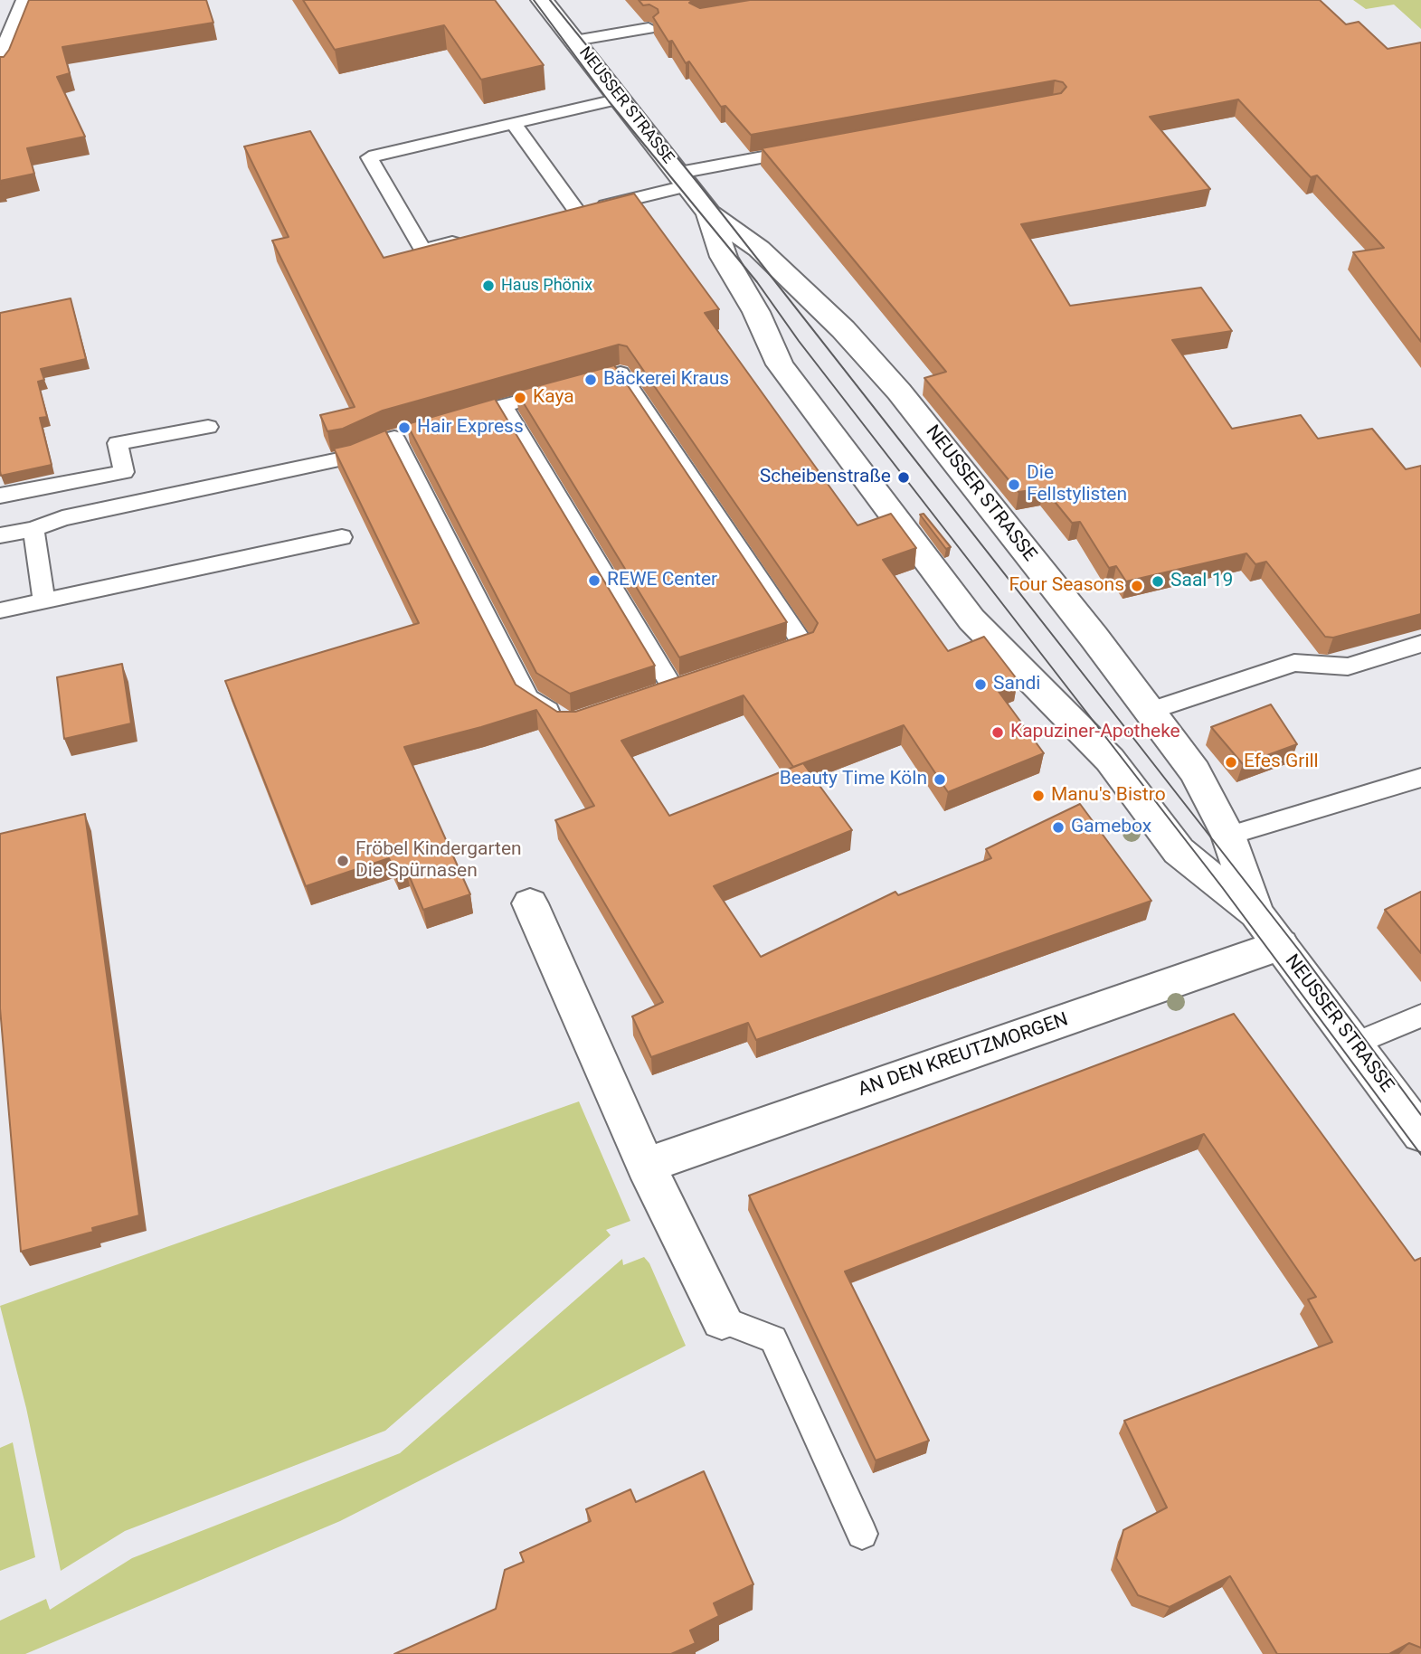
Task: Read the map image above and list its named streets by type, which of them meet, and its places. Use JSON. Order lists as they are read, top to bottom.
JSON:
{
  "streets": {
    "main road": ["NEUSSER STRASSE", "AN DEN KREUTZMORGEN"]
  },
  "crossings": [
    ["NEUSSER STRASSE", "AN DEN KREUTZMORGEN"]
  ],
  "places": [
    "Haus Phönix",
    "Bäckerei Kraus",
    "Kaya",
    "Hair Express",
    "Scheibenstraße",
    "Die Fellstylisten",
    "REWE Center",
    "Saal 19",
    "Four Seasons",
    "Sandi",
    "Kapuziner-Apotheke",
    "Efes Grill",
    "Beauty Time Köln",
    "Manu's Bistro",
    "Gamebox",
    "Fröbel Kindergarten Die Spürnasen"
  ]
}
